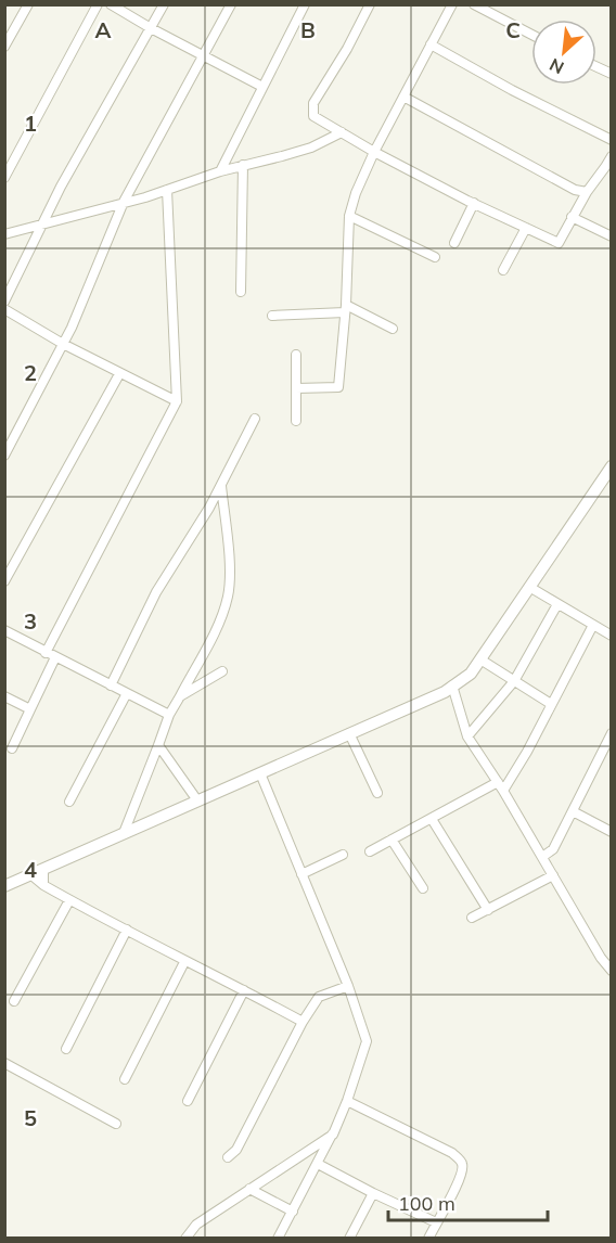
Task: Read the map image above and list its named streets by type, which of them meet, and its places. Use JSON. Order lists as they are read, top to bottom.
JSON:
{
  "scale_bar": "100 m",
  "north": "bottom left",
  "grid": {
    "columns": ["A", "B", "C"],
    "rows": [
      "1",
      "2",
      "3",
      "4",
      "5"
    ]
  }
}
